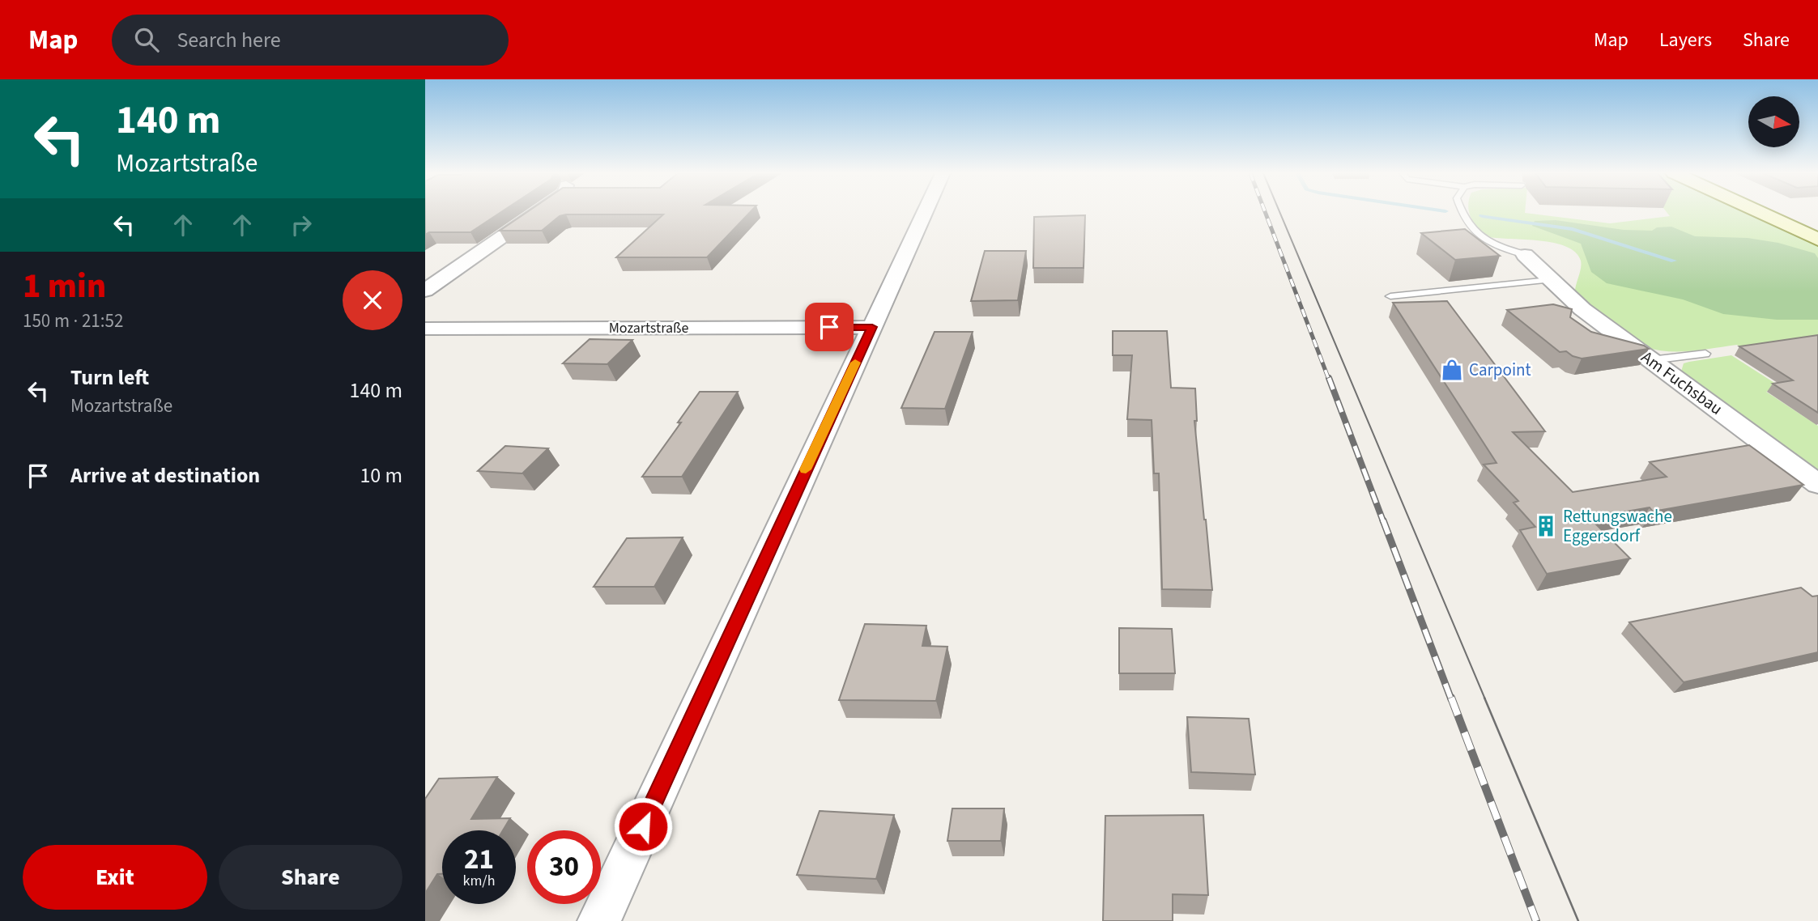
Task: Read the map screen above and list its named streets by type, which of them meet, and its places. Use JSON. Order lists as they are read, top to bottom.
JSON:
{
  "streets": {
    "street": ["Mozartstraße", "Am Fuchsbau"]
  },
  "places": {
    "shop": ["Carpoint"],
    "building": ["Rettungswache Eggersdorf"]
  },
  "north": "right",
  "page": {
    "header": "Map",
    "search": "Search here",
    "nav": ["Map", "Layers", "Share"],
    "turn": ["140 m", "Mozartstraße"],
    "heading": ["1 min", "150 m · 21:52"],
    "list": [
      {
        "name": "Turn left",
        "note": "Mozartstraße",
        "value": "140 m"
      },
      {
        "name": "Arrive at destination",
        "value": "10 m"
      }
    ],
    "speed": "21 km/h",
    "limit": "30",
    "buttons": ["Exit", "Share"]
  }
}
